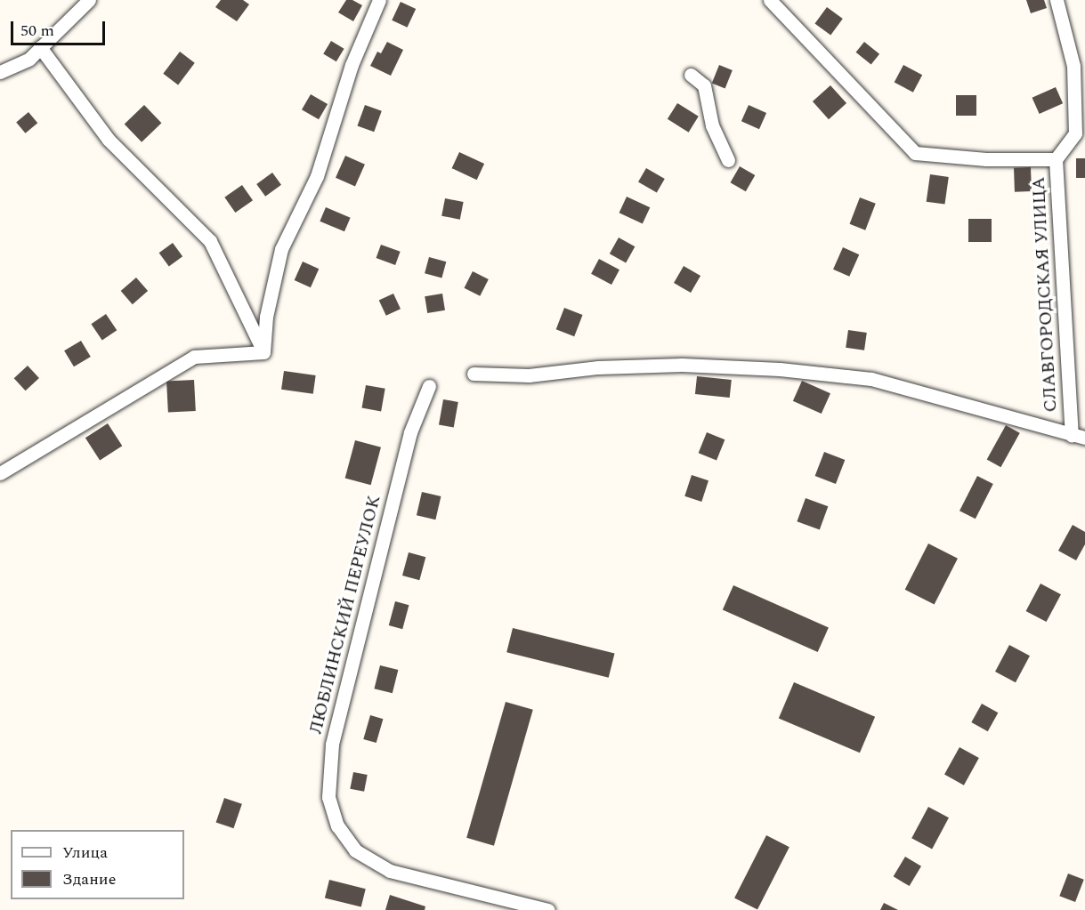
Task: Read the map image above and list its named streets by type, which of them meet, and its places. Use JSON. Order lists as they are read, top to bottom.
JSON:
{
  "streets": {
    "street": ["СЛАВГОРОДСКАЯ УЛИЦА", "ЛЮБЛИНСКИЙ ПЕРЕУЛОК"]
  },
  "legend": ["Улица", "Здание"],
  "scale_bar": "50 m"
}
